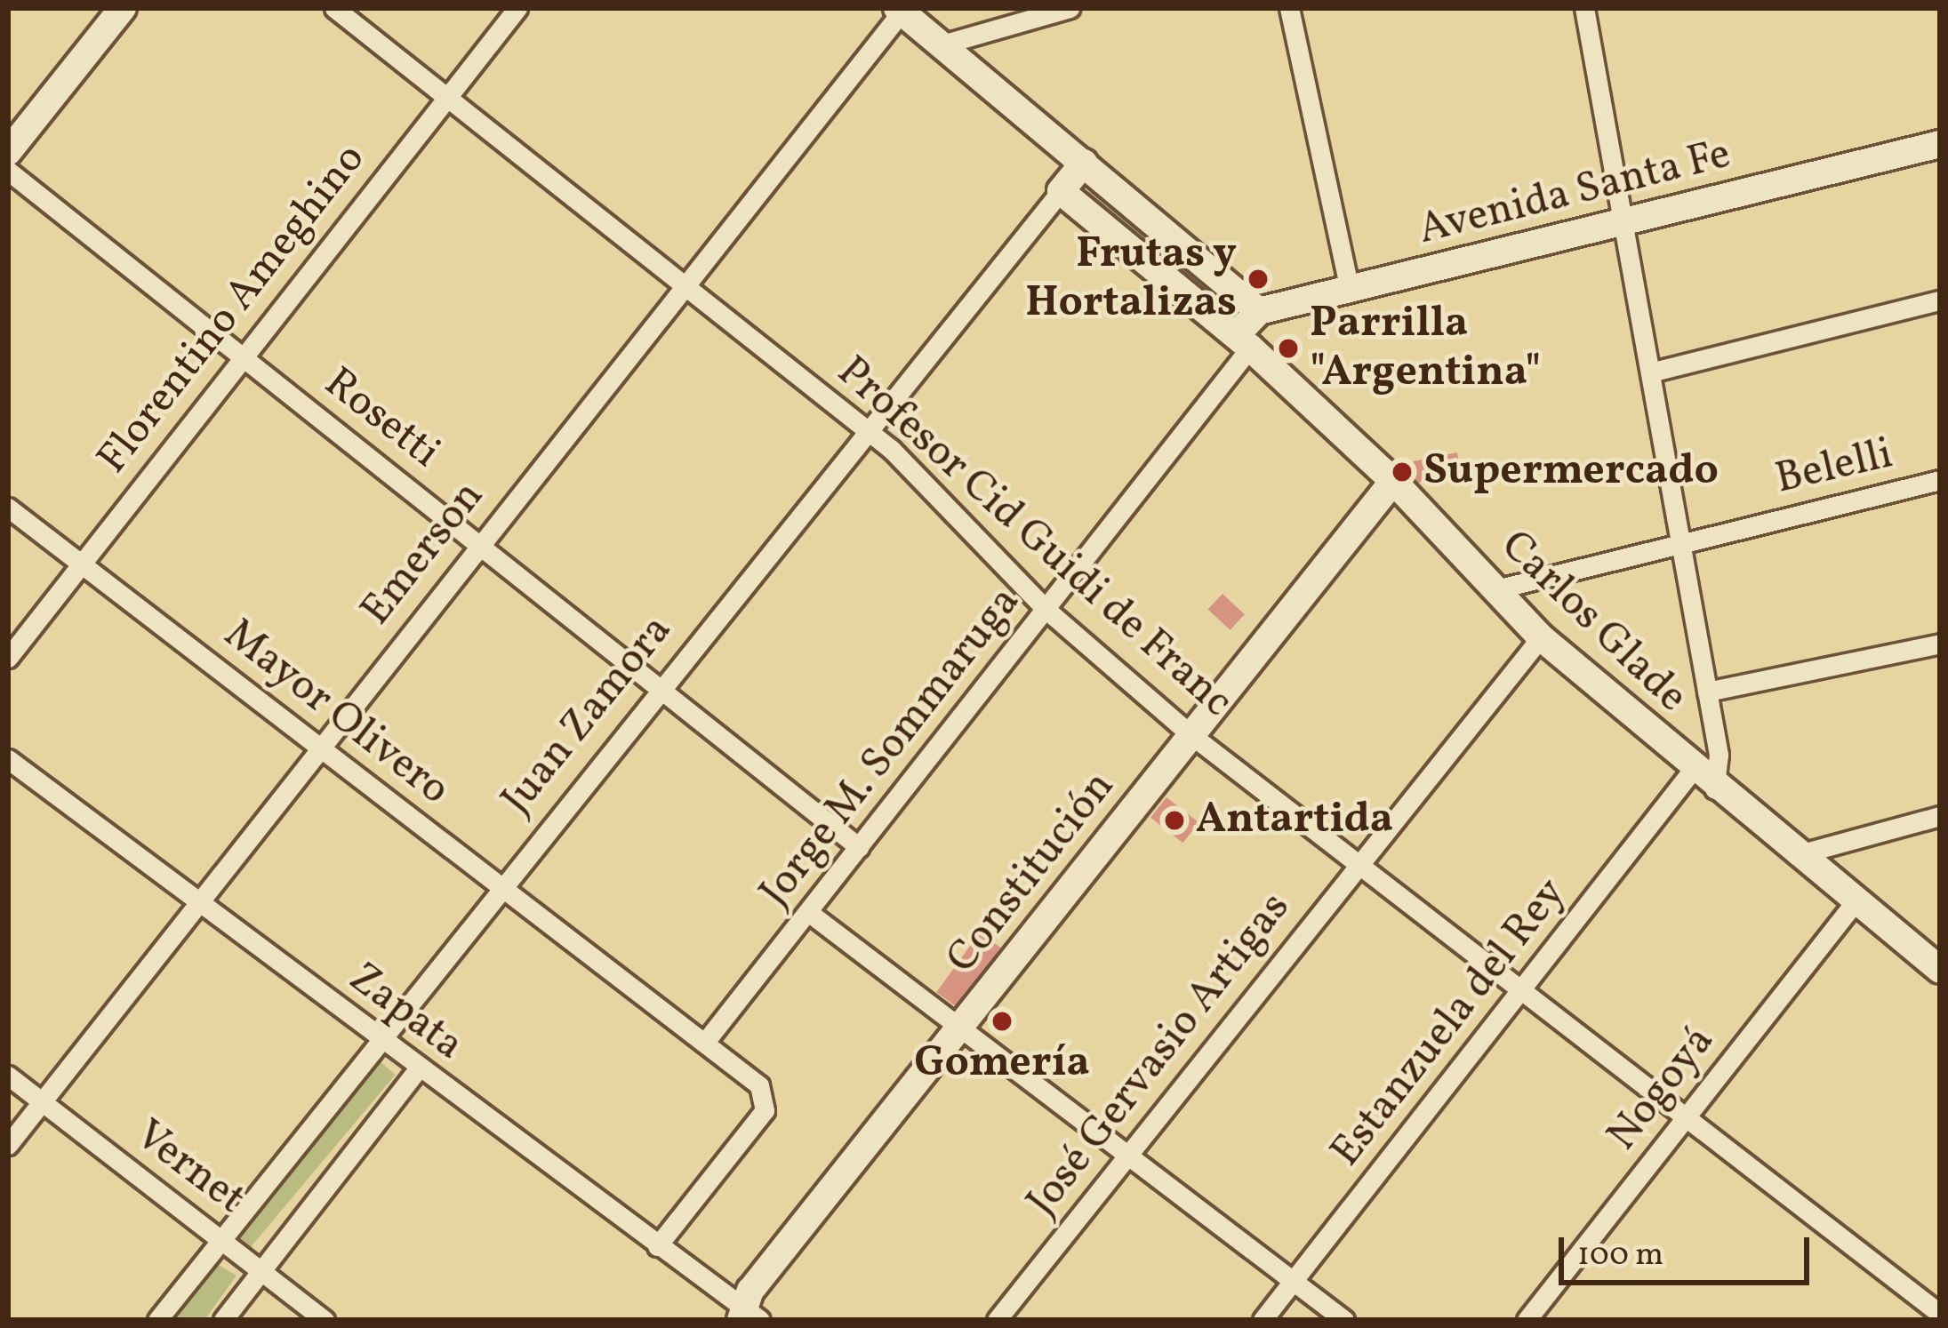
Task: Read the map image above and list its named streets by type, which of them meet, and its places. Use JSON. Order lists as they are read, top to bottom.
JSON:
{
  "streets": {
    "street": [
      "Avenida Santa Fe",
      "Florentino Ameghino",
      "Rosetti",
      "Belelli",
      "Profesor Cid Guidi de Franc",
      "Emerson",
      "Carlos Glade",
      "Mayor Olivero",
      "Juan Zamora",
      "Jorge M. Sommaruga",
      "Constitución",
      "Zapata",
      "Estanzuela del Rey",
      "José Gervasio Artigas",
      "Nogoyá",
      "Vernet"
    ]
  },
  "crossings": [
    ["Florentino Ameghino", "Rosetti"],
    ["Florentino Ameghino", "Profesor Cid Guidi de Franc"],
    ["Florentino Ameghino", "Mayor Olivero"],
    ["Rosetti", "Emerson"],
    ["Rosetti", "Juan Zamora"],
    ["Rosetti", "Jorge M. Sommaruga"],
    ["Belelli", "Carlos Glade"],
    ["Profesor Cid Guidi de Franc", "Emerson"],
    ["Profesor Cid Guidi de Franc", "Juan Zamora"],
    ["Profesor Cid Guidi de Franc", "Jorge M. Sommaruga"],
    ["Profesor Cid Guidi de Franc", "Constitución"],
    ["Profesor Cid Guidi de Franc", "Estanzuela del Rey"],
    ["Profesor Cid Guidi de Franc", "José Gervasio Artigas"],
    ["Profesor Cid Guidi de Franc", "Nogoyá"],
    ["Emerson", "Mayor Olivero"],
    ["Emerson", "Zapata"],
    ["Emerson", "Vernet"],
    ["Carlos Glade", "Juan Zamora"],
    ["Carlos Glade", "Jorge M. Sommaruga"],
    ["Carlos Glade", "Constitución"],
    ["Carlos Glade", "Estanzuela del Rey"],
    ["Carlos Glade", "José Gervasio Artigas"],
    ["Carlos Glade", "Nogoyá"],
    ["Mayor Olivero", "Juan Zamora"],
    ["Mayor Olivero", "Jorge M. Sommaruga"],
    ["Mayor Olivero", "Zapata"],
    ["Juan Zamora", "Zapata"],
    ["Juan Zamora", "Vernet"],
    ["Constitución", "Zapata"]
  ],
  "places": [
    "Frutas y Hortalizas",
    "Parrilla \"Argentina\"",
    "Supermercado",
    "Antartida",
    "Gomería"
  ],
  "scale_bar": "100 m"
}
